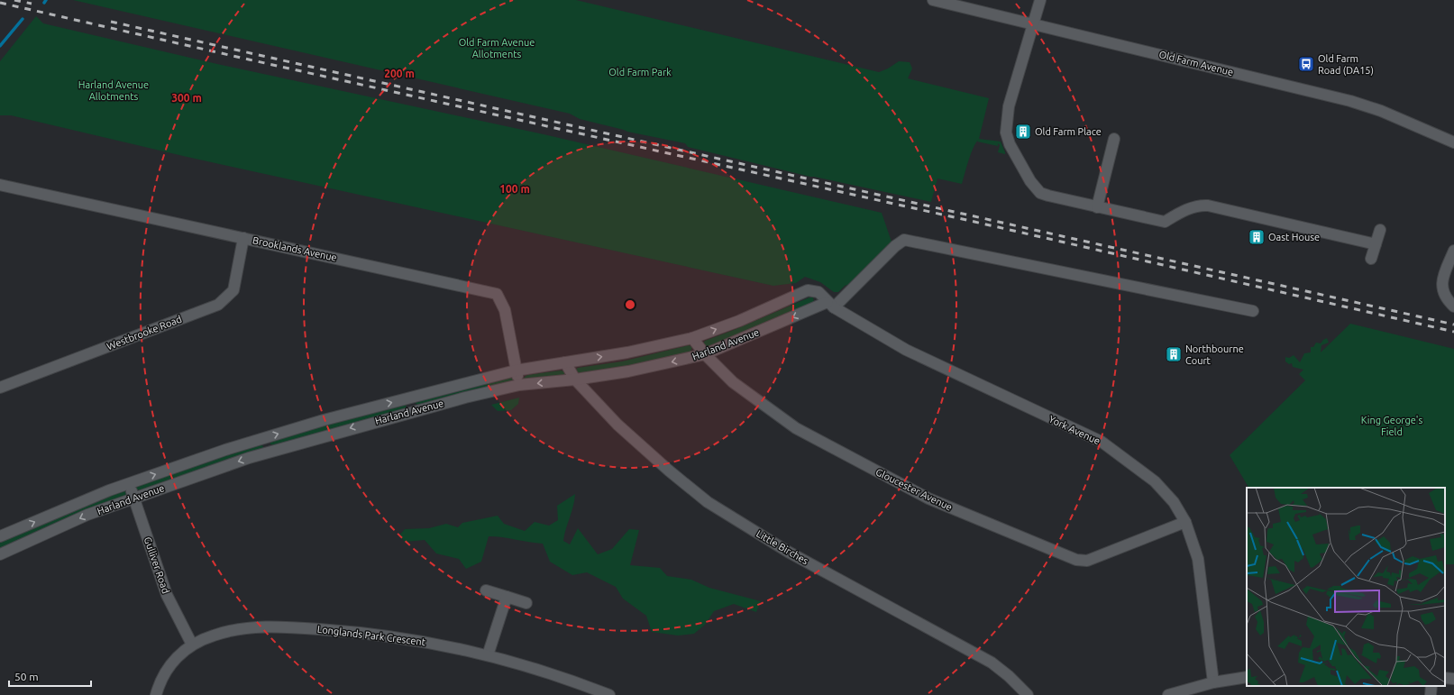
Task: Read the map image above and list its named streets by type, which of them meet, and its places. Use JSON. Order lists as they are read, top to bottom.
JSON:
{
  "streets": {
    "street": [
      "Old Farm Avenue",
      "Brooklands Avenue",
      "Westbrooke Road",
      "Harland Avenue",
      "York Avenue",
      "Gloucester Avenue",
      "Little Birches",
      "Gulliver Road",
      "Longlands Park Crescent"
    ]
  },
  "crossings": [
    ["Brooklands Avenue", "Westbrooke Road"],
    ["Brooklands Avenue", "Harland Avenue"],
    ["Harland Avenue", "York Avenue"],
    ["Harland Avenue", "Gloucester Avenue"],
    ["Harland Avenue", "Little Birches"],
    ["Harland Avenue", "Gulliver Road"],
    ["York Avenue", "Gloucester Avenue"],
    ["Gulliver Road", "Longlands Park Crescent"]
  ],
  "parks": [
    "Old Farm Avenue Allotments",
    "Old Farm Park",
    "Harland Avenue Allotments",
    "King George's Field"
  ],
  "places": {
    "bus stop": ["Old Farm Road (DA15)"],
    "building": ["Old Farm Place", "Oast House", "Northbourne Court"]
  },
  "scale_bar": "50 m",
  "rings": ["200 m", "300 m", "100 m"]
}
